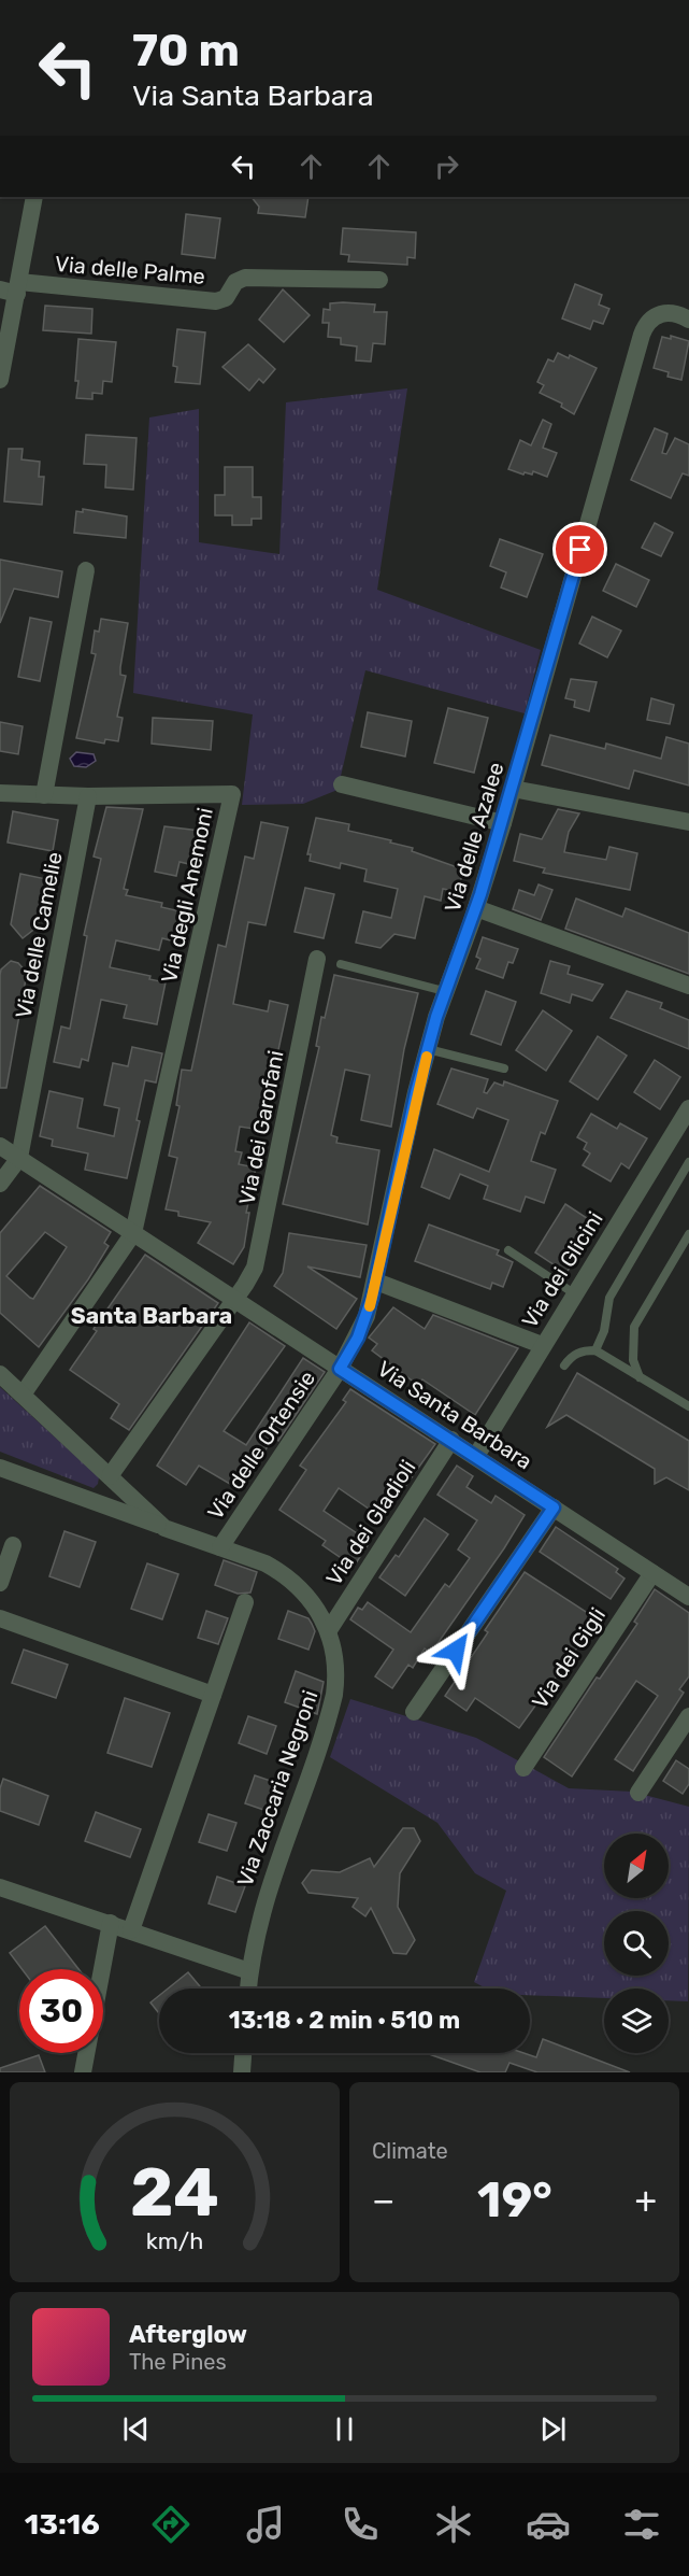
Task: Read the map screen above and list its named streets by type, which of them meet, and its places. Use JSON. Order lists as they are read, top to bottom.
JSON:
{
  "streets": {
    "street": [
      "Via delle Palme",
      "Via delle Azalee",
      "Via degli Anemoni",
      "Via delle Camelie",
      "Via dei Garofani",
      "Via dei Glicini",
      "Via Santa Barbara",
      "Via delle Ortensie",
      "Via dei Gladioli",
      "Via dei Gigli",
      "Via Zaccaria Negroni"
    ]
  },
  "crossings": [
    ["Via delle Azalee", "Via Santa Barbara"],
    ["Via delle Azalee", "Via delle Ortensie"],
    ["Via degli Anemoni", "Via delle Camelie"],
    ["Via degli Anemoni", "Via Santa Barbara"],
    ["Via delle Camelie", "Via Santa Barbara"],
    ["Via dei Garofani", "Via Santa Barbara"],
    ["Via dei Garofani", "Via Zaccaria Negroni"],
    ["Via dei Glicini", "Via Santa Barbara"],
    ["Via Santa Barbara", "Via delle Ortensie"],
    ["Via Santa Barbara", "Via dei Gladioli"],
    ["Via Santa Barbara", "Via dei Gigli"],
    ["Via delle Ortensie", "Via Zaccaria Negroni"],
    ["Via dei Gladioli", "Via Zaccaria Negroni"]
  ],
  "districts": ["Santa Barbara"],
  "north": "top right",
  "page": {
    "turn": ["70 m", "Via Santa Barbara"],
    "limit": "30",
    "trip": "13:18 · 2 min · 510 m",
    "tile": "Climate",
    "heat": ["−", "19°", "+"],
    "song": ["Afterglow", "The Pines"],
    "tabs": "13:16",
    "gauge": ["24", "km/h"]
  }
}
